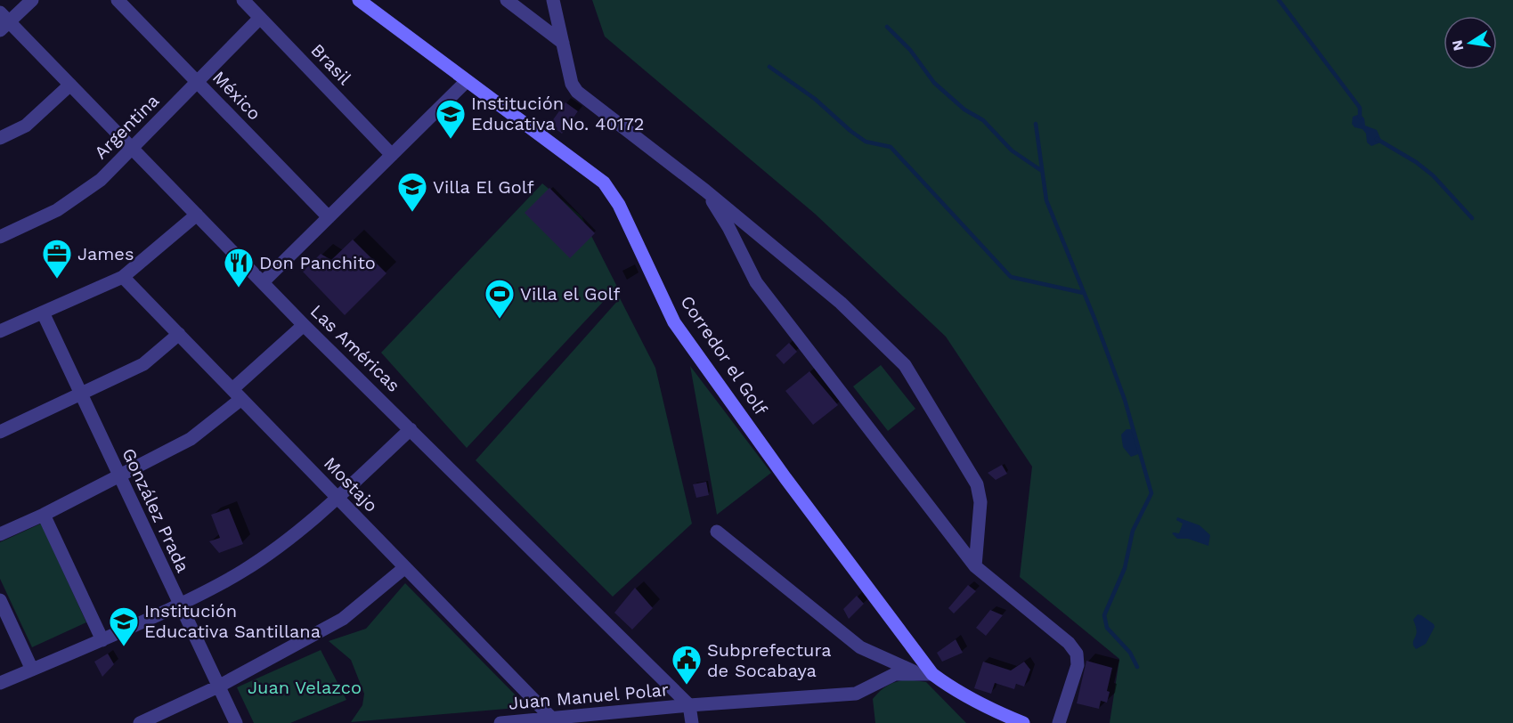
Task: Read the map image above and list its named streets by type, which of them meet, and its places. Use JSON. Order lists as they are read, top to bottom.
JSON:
{
  "streets": {
    "street": [
      "Brasil",
      "México",
      "Argentina",
      "Las Américas",
      "Corredor el Golf",
      "Mostajo",
      "González Prada",
      "Juan Manuel Polar"
    ]
  },
  "crossings": [
    ["Brasil", "Argentina"],
    ["México", "Argentina"],
    ["Argentina", "Las Américas"],
    ["Las Américas", "Juan Manuel Polar"],
    ["Corredor el Golf", "Juan Manuel Polar"],
    ["Mostajo", "Juan Manuel Polar"]
  ],
  "parks": ["Juan Velazco"],
  "places": {
    "school or university": ["Institución Educativa No. 40172", "Villa El Golf", "Institución Educativa Santillana"],
    "office": ["James"],
    "restaurant": ["Don Panchito"],
    "sports": ["Villa el Golf"],
    "public building": ["Subprefectura de Socabaya"]
  },
  "north": "left"
}
